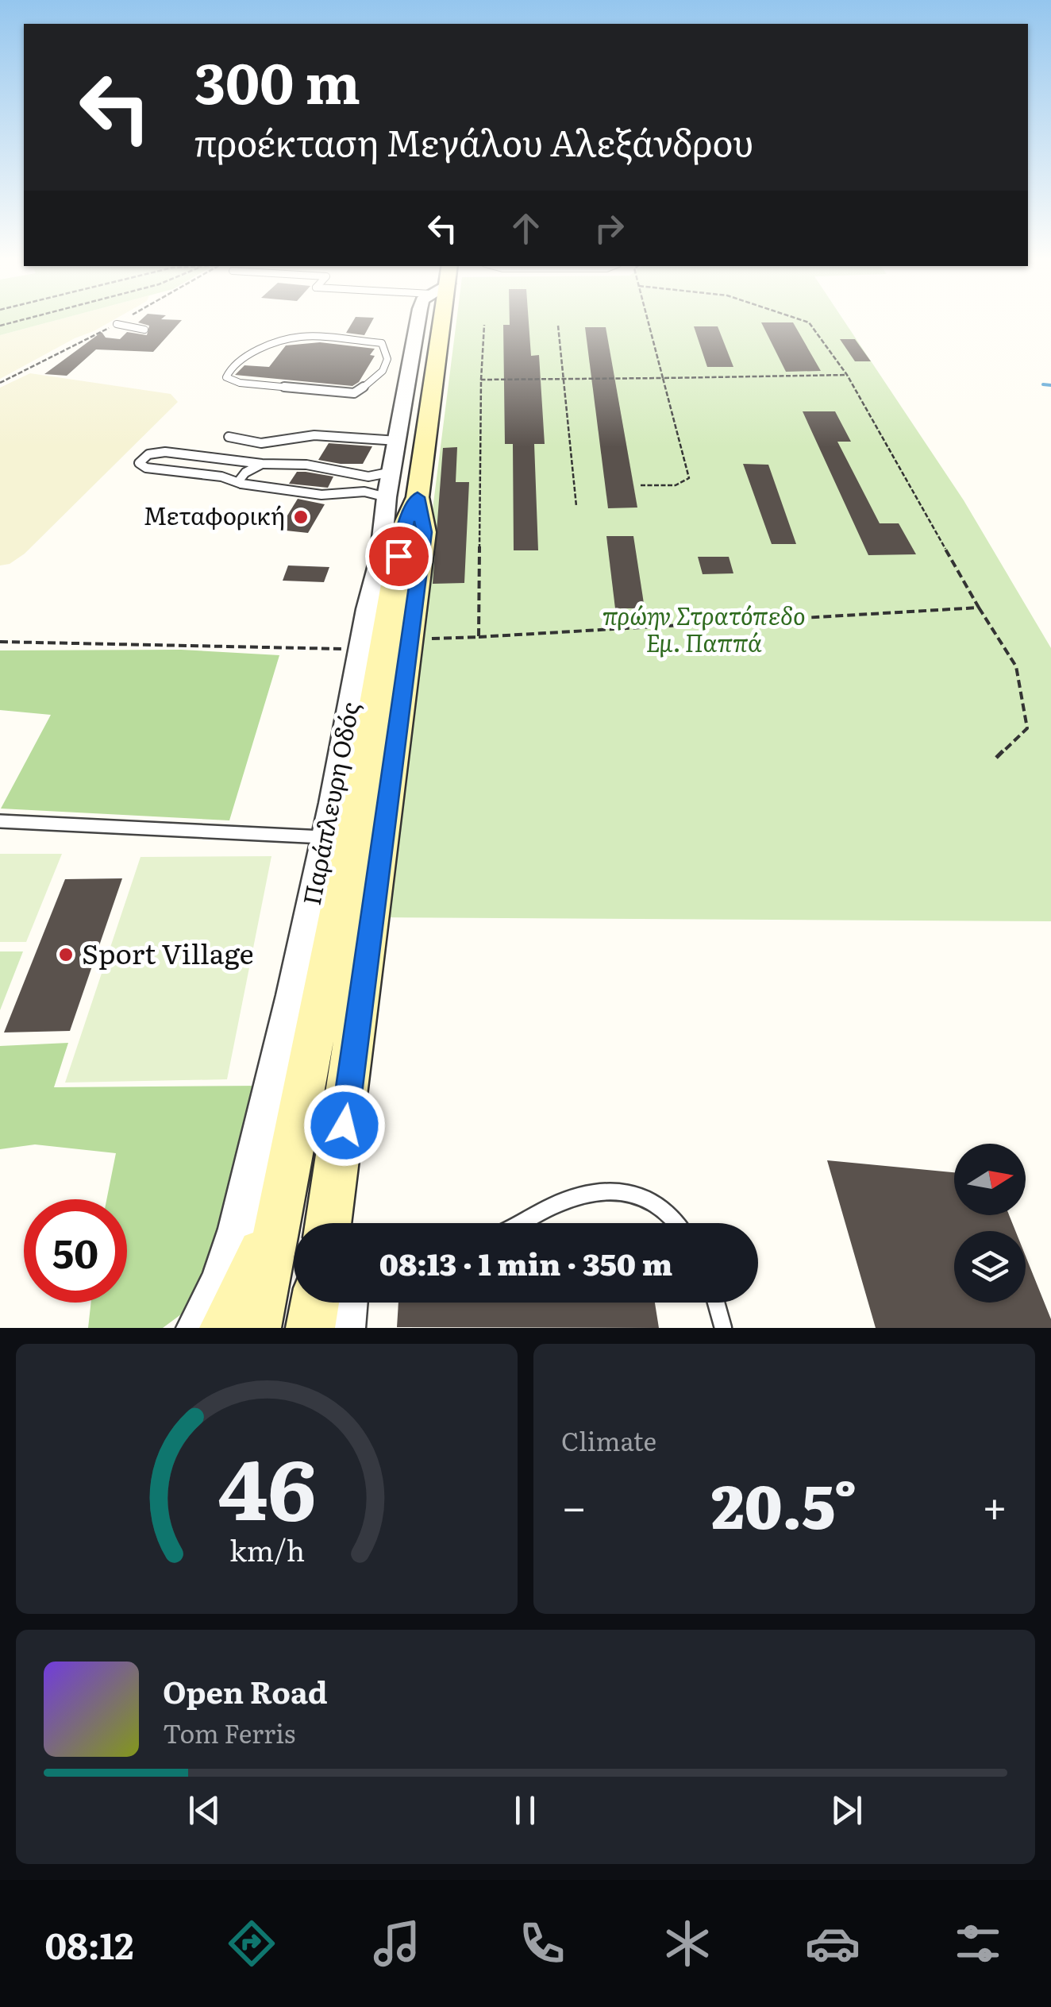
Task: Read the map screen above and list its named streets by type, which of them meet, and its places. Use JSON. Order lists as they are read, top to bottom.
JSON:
{
  "streets": {
    "street": ["Παράπλευρη Οδός"]
  },
  "parks": ["πρώην Στρατόπεδο Εμ. Παππά"],
  "places": ["Μεταφορική", "Sport Village"],
  "north": "right",
  "page": {
    "turn": ["300 m", "προέκταση Μεγάλου Αλεξάνδρου"],
    "limit": "50",
    "trip": "08:13 · 1 min · 350 m",
    "tile": "Climate",
    "heat": ["−", "20.5°", "+"],
    "song": ["Open Road", "Tom Ferris"],
    "tabs": "08:12",
    "gauge": ["46", "km/h"]
  }
}
